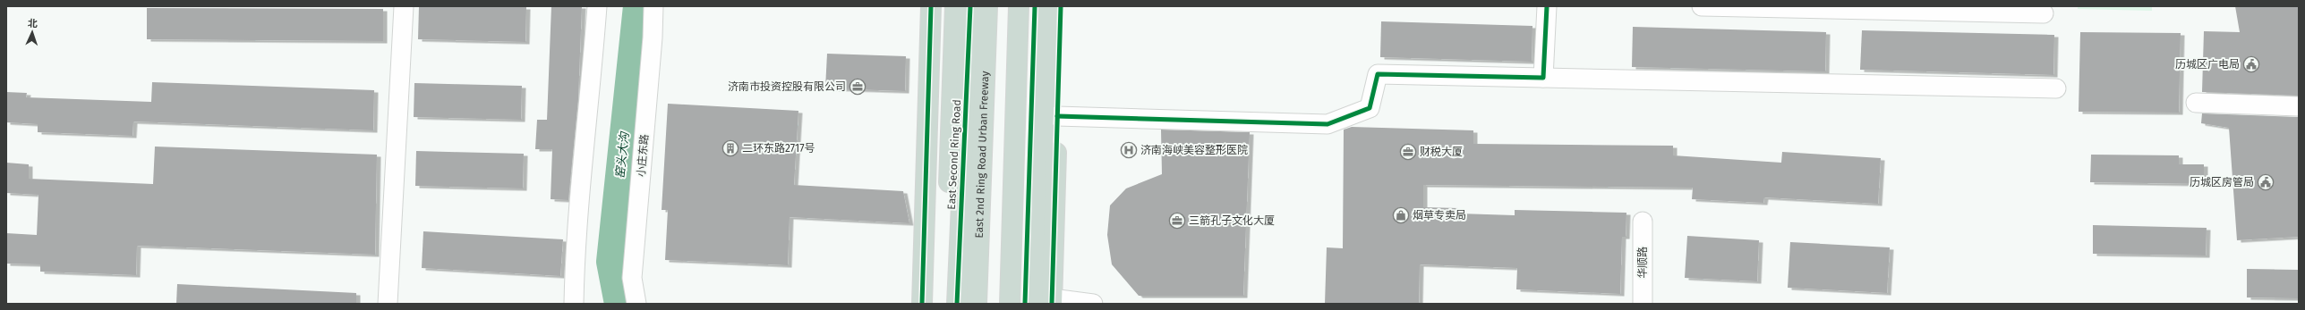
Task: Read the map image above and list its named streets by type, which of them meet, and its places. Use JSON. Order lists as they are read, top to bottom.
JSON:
{
  "streets": {
    "highway": ["East Second Ring Road", "East 2nd Ring Road Urban Freeway"],
    "street": ["小庄东路", "华顺路"]
  },
  "water": ["窑头大沟"],
  "places": {
    "public building": ["历城区广电局", "历城区房管局"],
    "office": ["济南市投资控股有限公司", "财税大厦", "三箭孔子文化大厦"],
    "building": ["二环东路2717号"],
    "hospital": ["济南海峡美容整形医院"],
    "shop": ["烟草专卖局"]
  },
  "north": "top"
}
